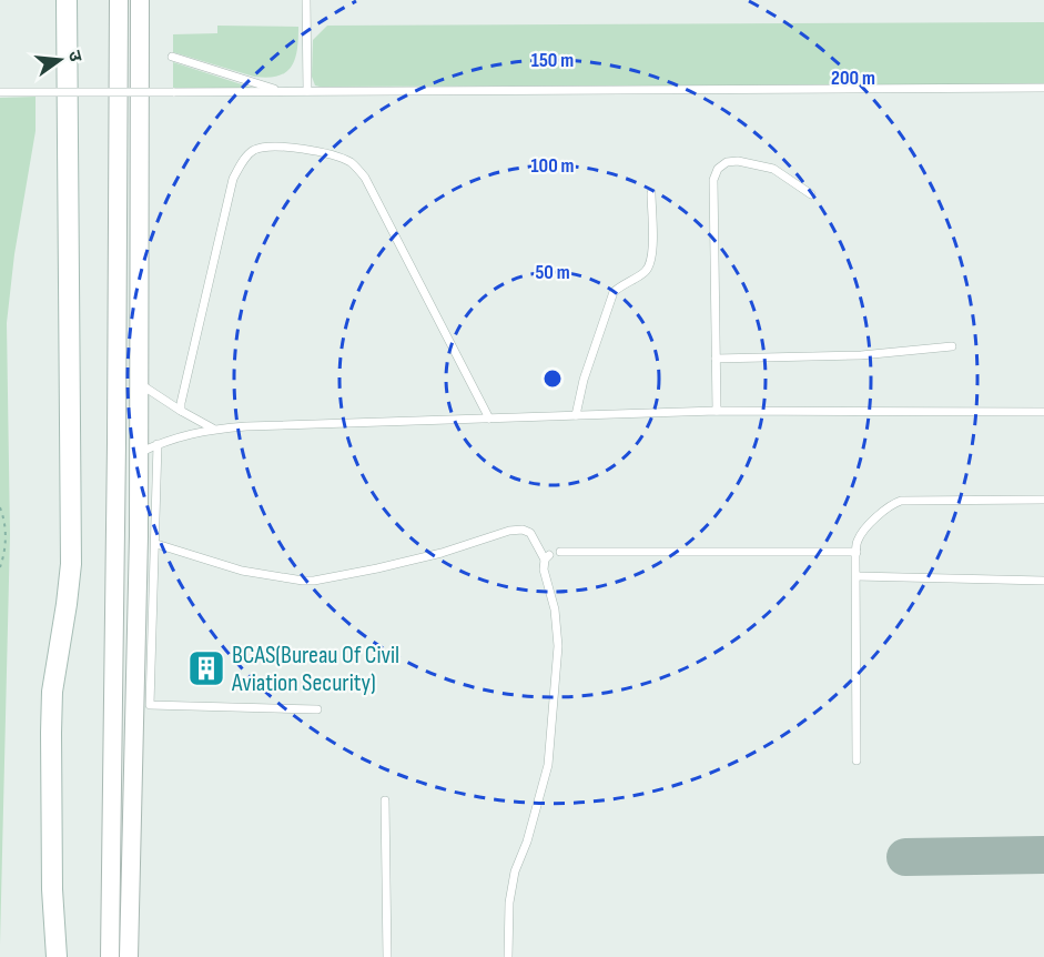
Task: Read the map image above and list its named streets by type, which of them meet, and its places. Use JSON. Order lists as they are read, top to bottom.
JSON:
{
  "places": {
    "building": ["BCAS(Bureau Of Civil Aviation Security)"]
  },
  "north": "right",
  "rings": [
    "150 m",
    "200 m",
    "100 m",
    "50 m"
  ]
}
